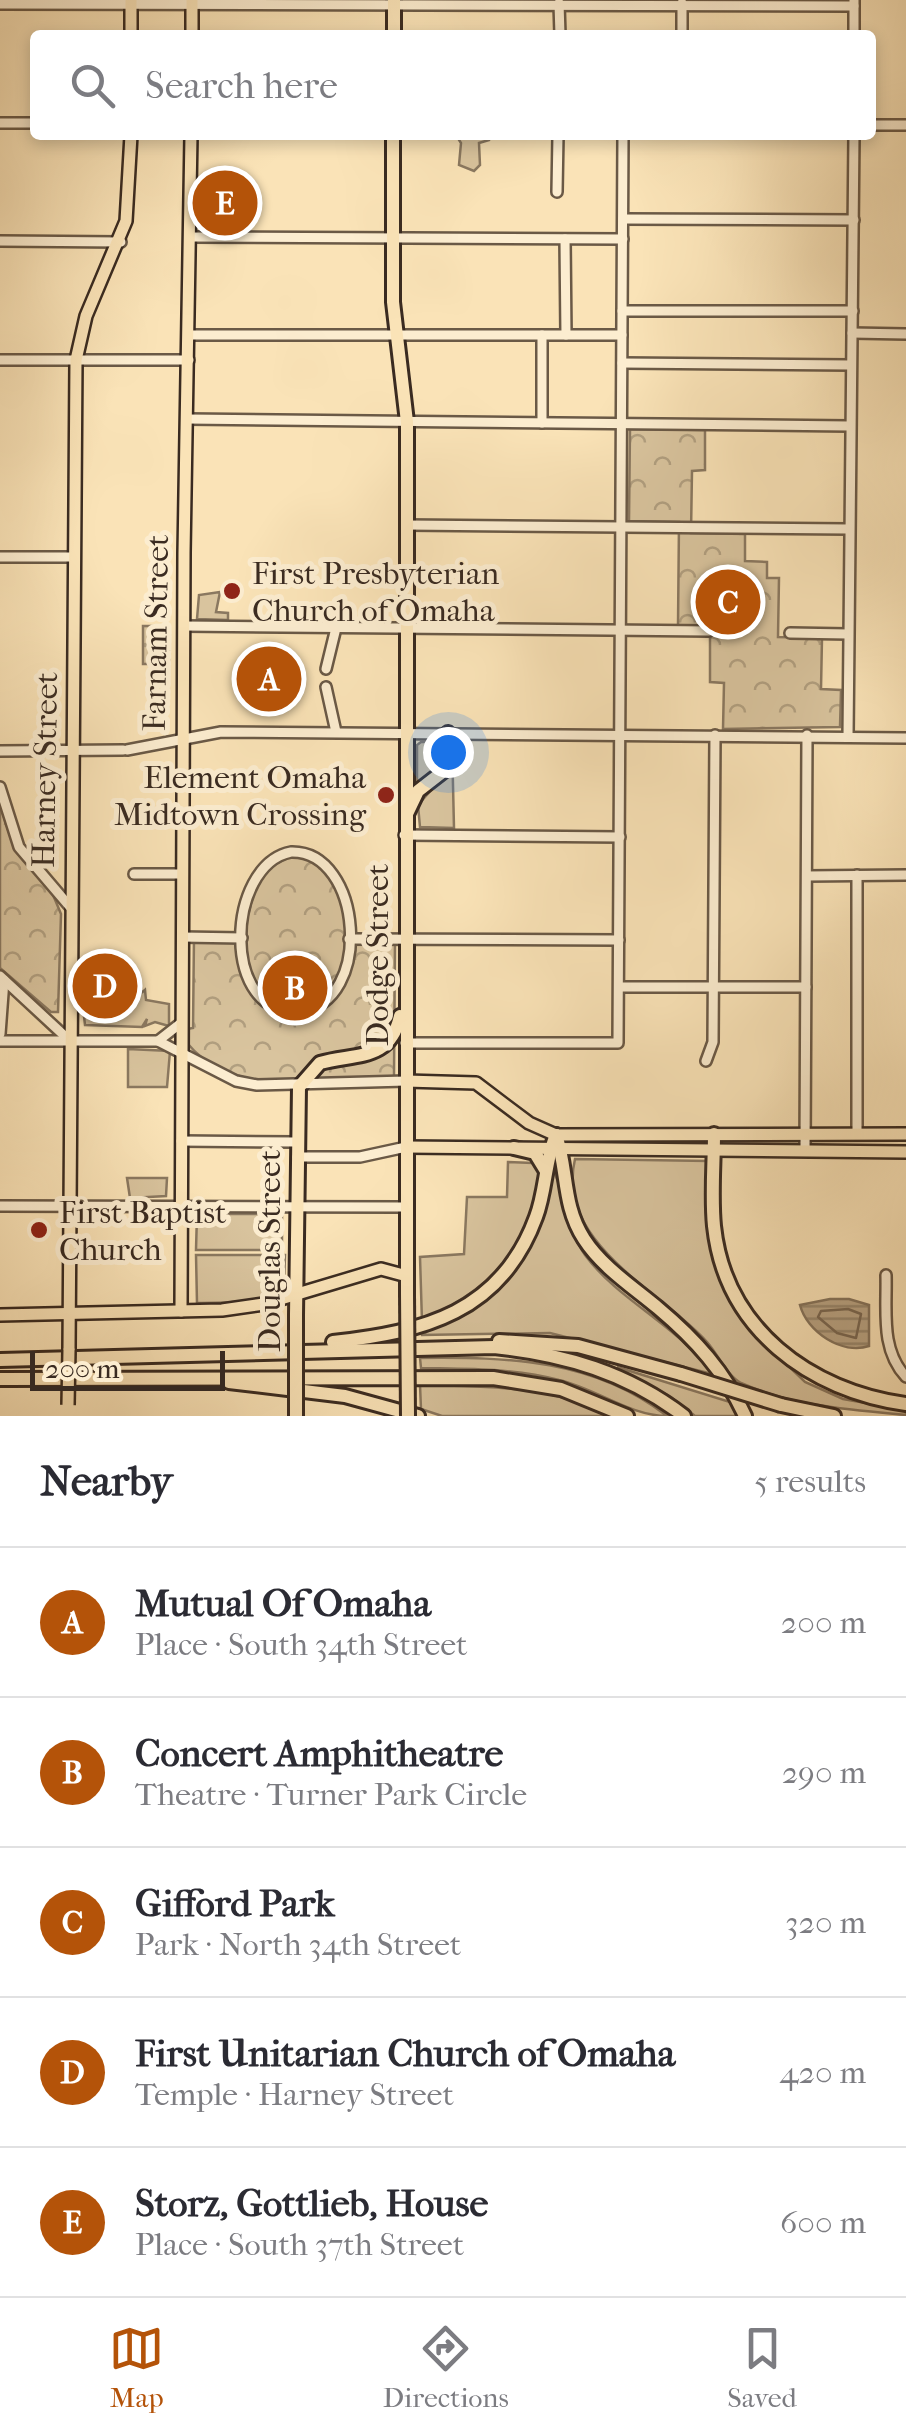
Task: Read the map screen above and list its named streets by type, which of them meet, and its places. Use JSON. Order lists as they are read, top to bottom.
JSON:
{
  "streets": {
    "highway": ["Dodge Street", "Douglas Street"],
    "main road": ["Farnam Street", "Harney Street"]
  },
  "places": ["First Presbyterian Church of Omaha", "Element Omaha Midtown Crossing", "First Baptist Church"],
  "scale_bar": "200 m",
  "page": {
    "search": "Search here",
    "pins": [
      "E",
      "C",
      "A",
      "D",
      "B"
    ],
    "scale": "200 m",
    "heading": ["Nearby", "5 results"],
    "list": [
      {
        "mark": "A",
        "name": "Mutual Of Omaha",
        "note": "Place · South 34th Street",
        "value": "200 m"
      },
      {
        "mark": "B",
        "name": "Concert Amphitheatre",
        "note": "Theatre · Turner Park Circle",
        "value": "290 m"
      },
      {
        "mark": "C",
        "name": "Gifford Park",
        "note": "Park · North 34th Street",
        "value": "320 m"
      },
      {
        "mark": "D",
        "name": "First Unitarian Church of Omaha",
        "note": "Temple · Harney Street",
        "value": "420 m"
      },
      {
        "mark": "E",
        "name": "Storz, Gottlieb, House",
        "note": "Place · South 37th Street",
        "value": "600 m"
      }
    ],
    "nav": ["Map", "Directions", "Saved"]
  }
}
